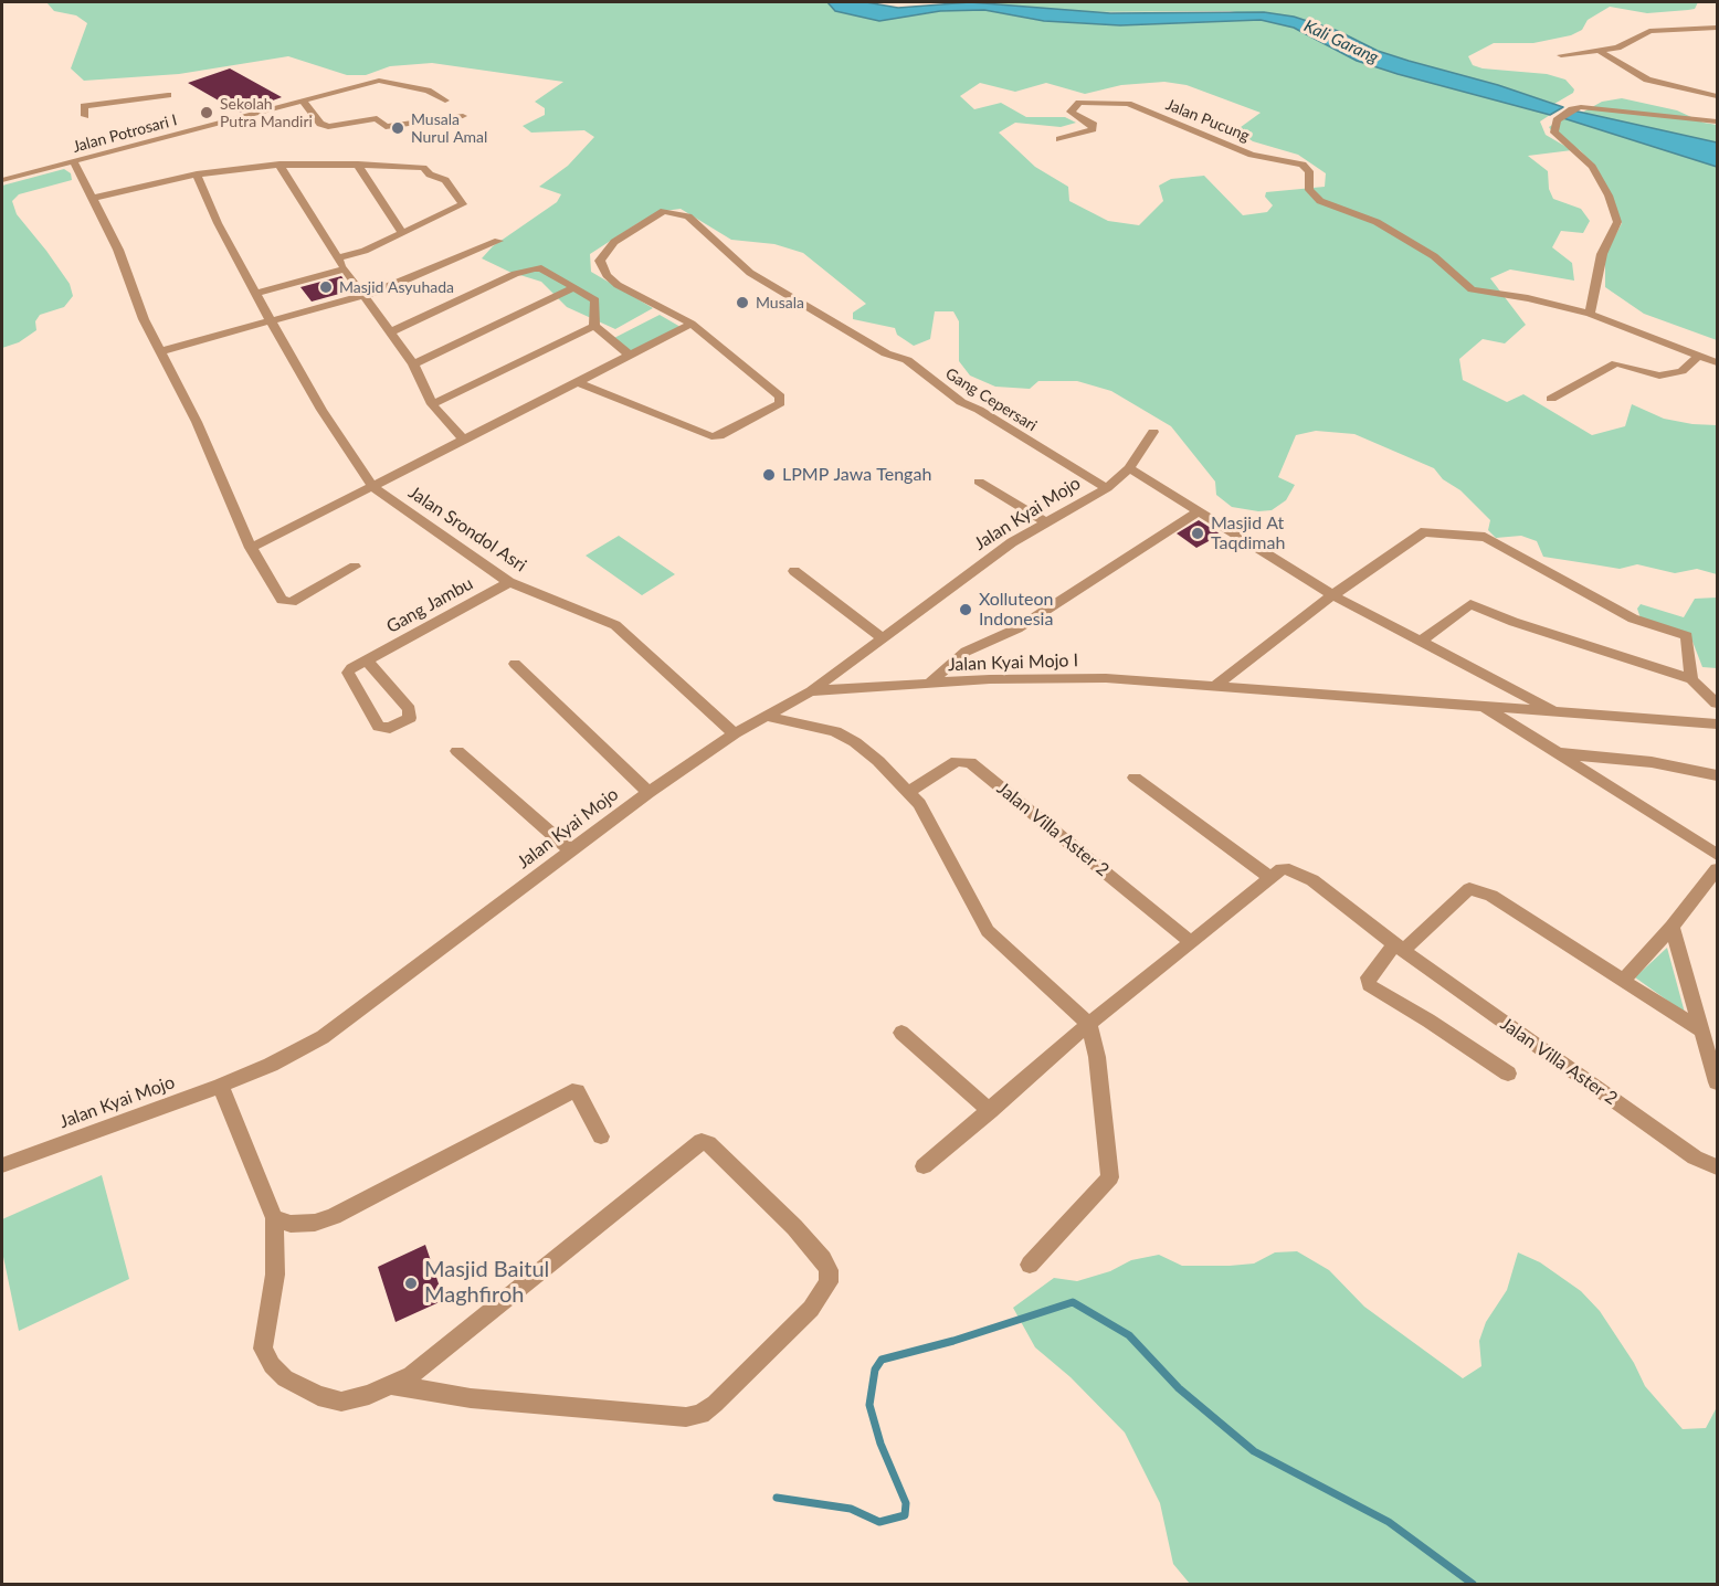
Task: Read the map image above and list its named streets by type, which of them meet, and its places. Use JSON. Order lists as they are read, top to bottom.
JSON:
{
  "streets": {
    "street": [
      "Jalan Pucung",
      "Jalan Potrosari I",
      "Gang Cepersari",
      "Jalan Kyai Mojo",
      "Jalan Srondol Asri",
      "Gang Jambu",
      "Jalan Kyai Mojo I",
      "Jalan Villa Aster 2"
    ]
  },
  "crossings": [
    ["Gang Cepersari", "Jalan Kyai Mojo"],
    ["Gang Cepersari", "Jalan Srondol Asri"],
    ["Jalan Kyai Mojo", "Jalan Srondol Asri"],
    ["Jalan Kyai Mojo", "Jalan Kyai Mojo I"],
    ["Jalan Srondol Asri", "Gang Jambu"]
  ],
  "water": ["Kali Garang"],
  "places": [
    "Sekolah Putra Mandiri",
    "Musala Nurul Amal",
    "Masjid Asyuhada",
    "Musala",
    "LPMP Jawa Tengah",
    "Masjid At Taqdimah",
    "Xolluteon Indonesia",
    "Masjid Baitul Maghfiroh"
  ]
}
